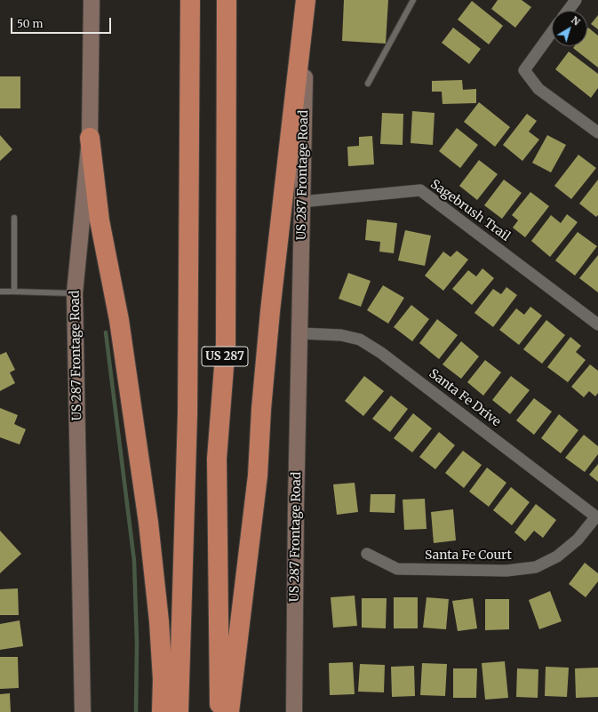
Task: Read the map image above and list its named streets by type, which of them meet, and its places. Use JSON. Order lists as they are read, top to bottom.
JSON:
{
  "streets": {
    "highway": ["US 287"],
    "main road": ["US 287 Frontage Road"],
    "street": ["Sagebrush Trail", "Santa Fe Drive", "Santa Fe Court"]
  },
  "crossings": [
    ["US 287 Frontage Road", "Sagebrush Trail"],
    ["US 287 Frontage Road", "Santa Fe Drive"],
    ["Santa Fe Drive", "Santa Fe Court"]
  ],
  "scale_bar": "50 m",
  "north": "top right"
}
